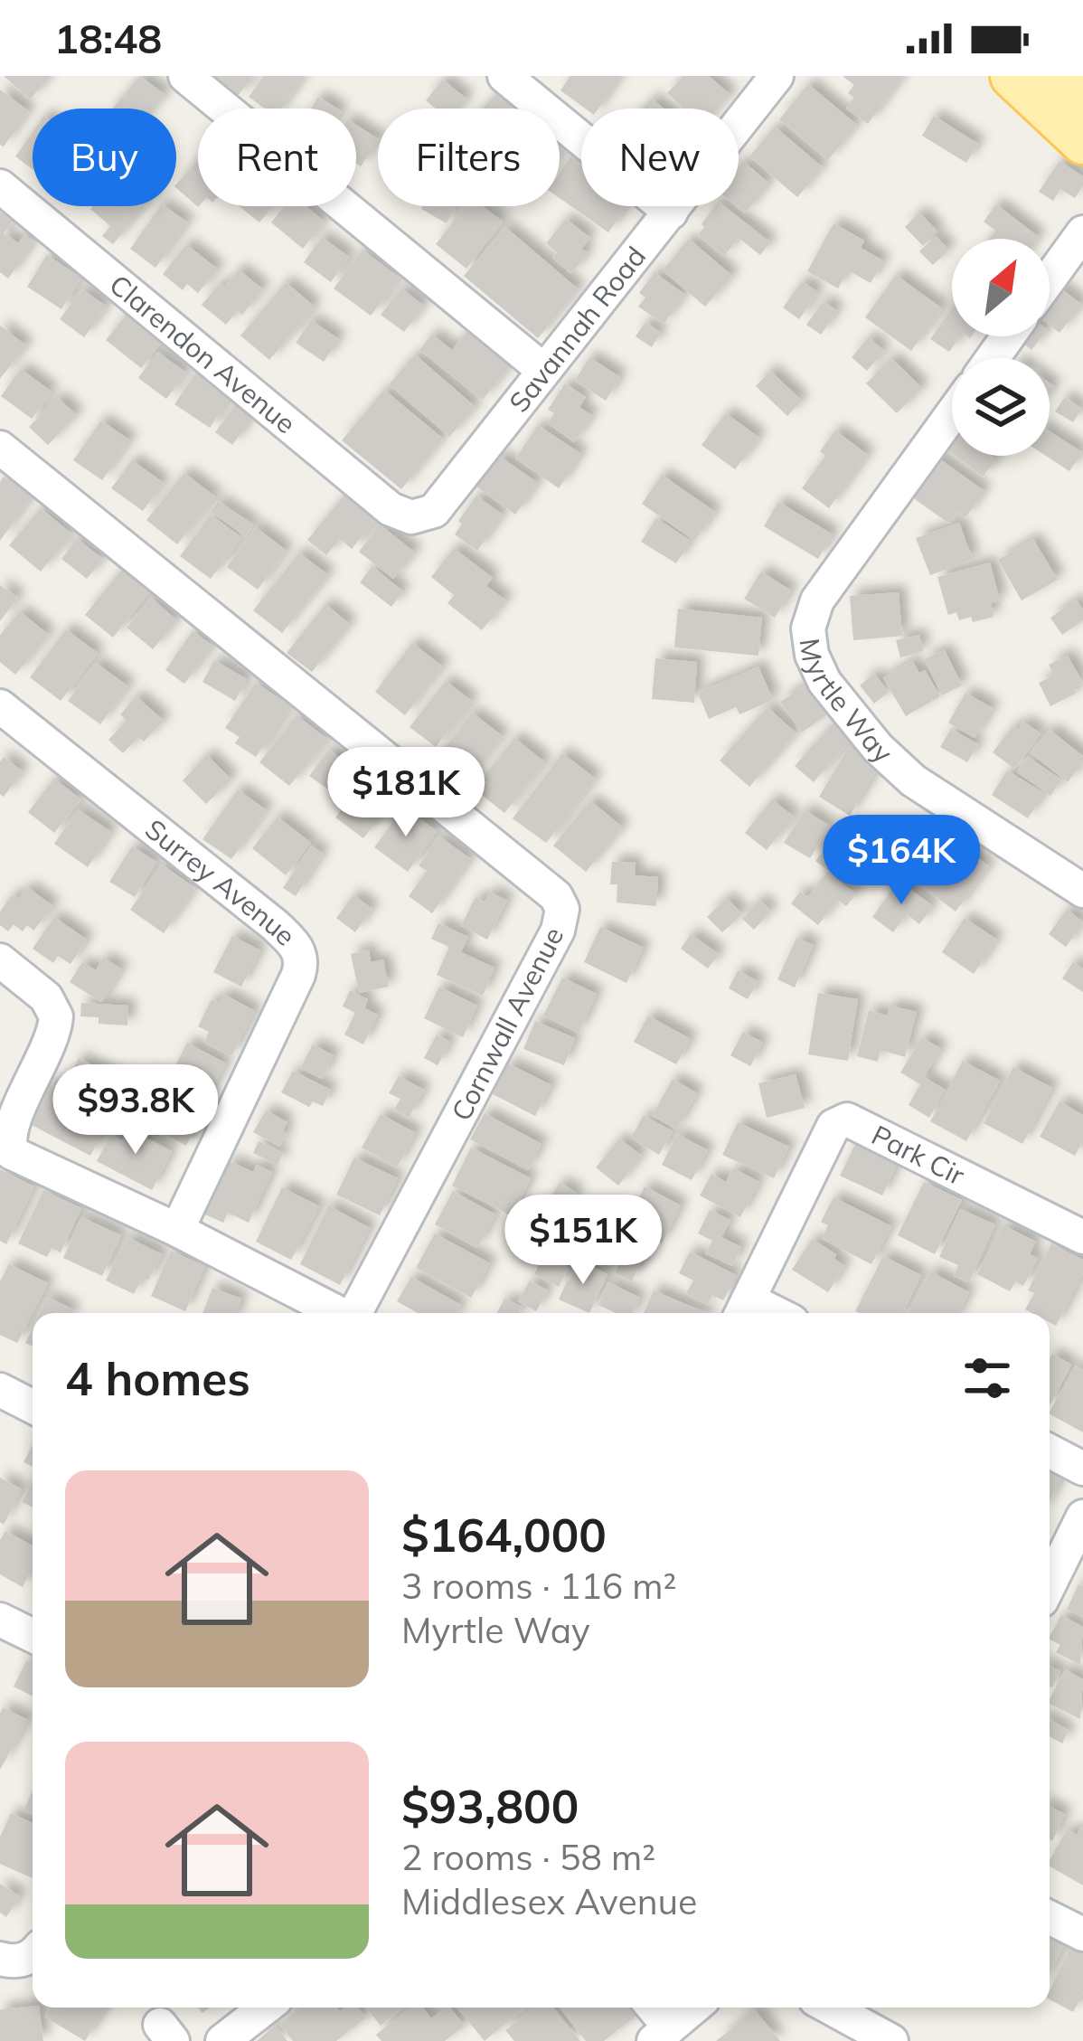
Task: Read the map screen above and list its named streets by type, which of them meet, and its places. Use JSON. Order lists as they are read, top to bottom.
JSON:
{
  "streets": {
    "street": [
      "Savannah Road",
      "Clarendon Avenue",
      "Myrtle Way",
      "Surrey Avenue",
      "Cornwall Avenue",
      "Park Cir"
    ]
  },
  "crossings": [
    ["Savannah Road", "Clarendon Avenue"]
  ],
  "north": "top right",
  "page": {
    "status": "18:48",
    "chip": [
      "Buy",
      "Rent",
      "Filters",
      "New"
    ],
    "price": [
      "$181K",
      "$164K",
      "$93.8K",
      "$151K"
    ],
    "heading": "4 homes",
    "list": [
      {
        "name": "$164,000",
        "note": "3 rooms · 116 m² · Myrtle Way"
      },
      {
        "name": "$93,800",
        "note": "2 rooms · 58 m² · Middlesex Avenue"
      }
    ]
  }
}
